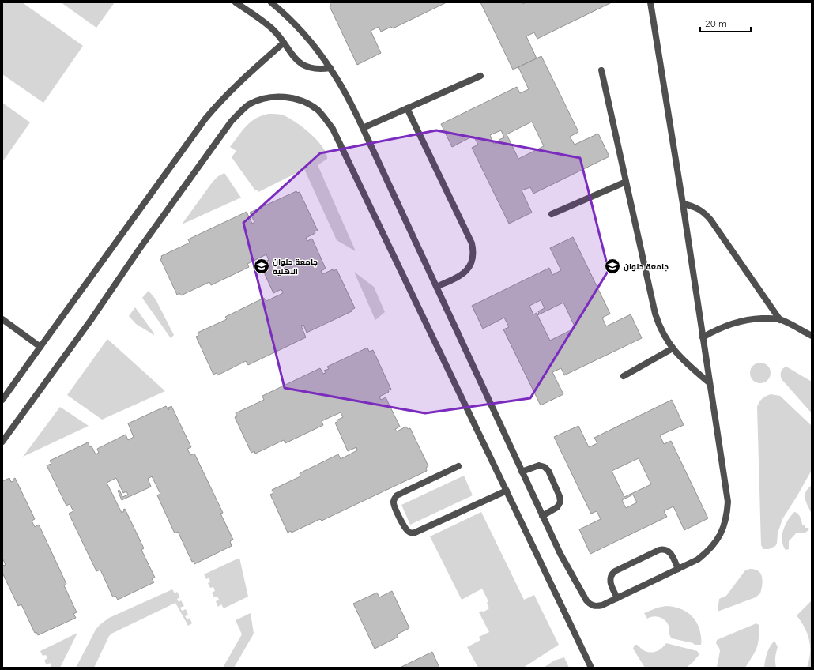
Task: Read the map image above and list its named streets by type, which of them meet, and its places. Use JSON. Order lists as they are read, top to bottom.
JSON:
{
  "places": {
    "school or university": ["جامعة حلوان الاهلية", "جامعة حلوان"]
  },
  "scale_bar": "20 m"
}
